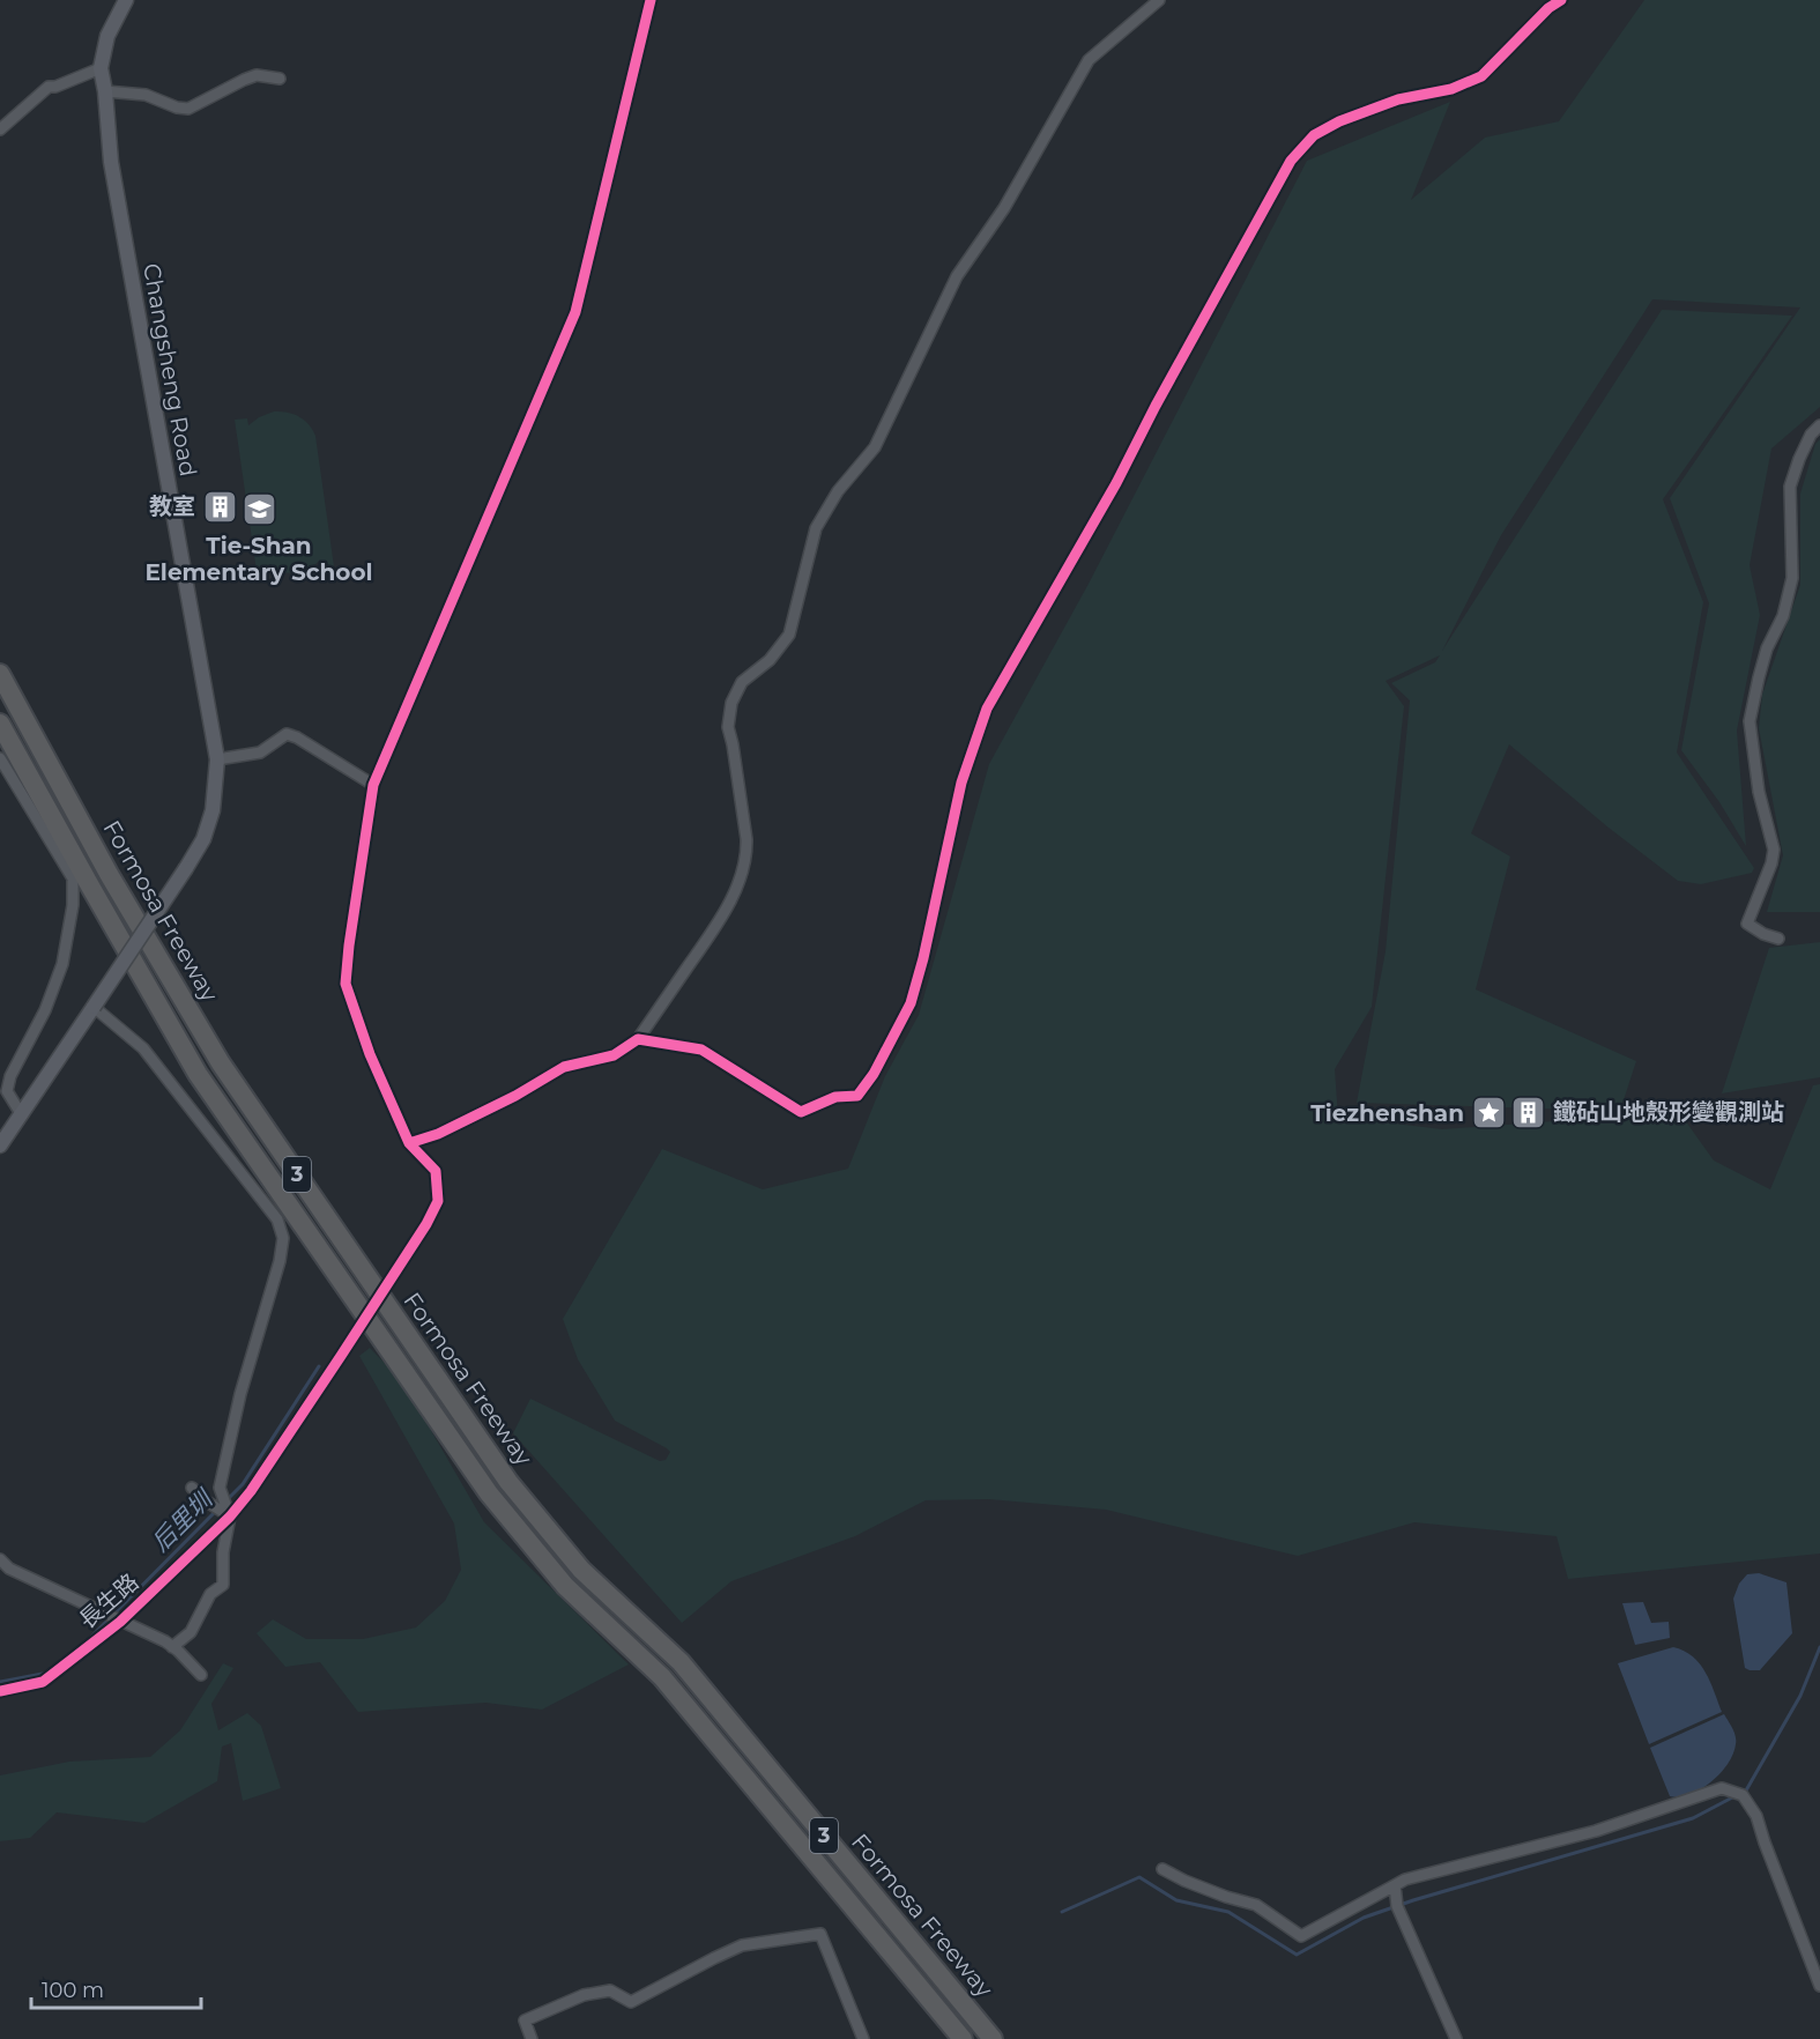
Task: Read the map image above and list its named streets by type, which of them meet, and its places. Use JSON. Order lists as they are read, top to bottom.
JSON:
{
  "streets": {
    "highway": ["Formosa Freeway", "3"],
    "street": ["Changsheng Road", "長生路"]
  },
  "water": ["后里圳"],
  "places": {
    "building": ["教室", "鐵砧山地殼形變觀測站"],
    "school or university": ["Tie-Shan Elementary School"],
    "place": ["Tiezhenshan"]
  },
  "scale_bar": "100 m"
}
